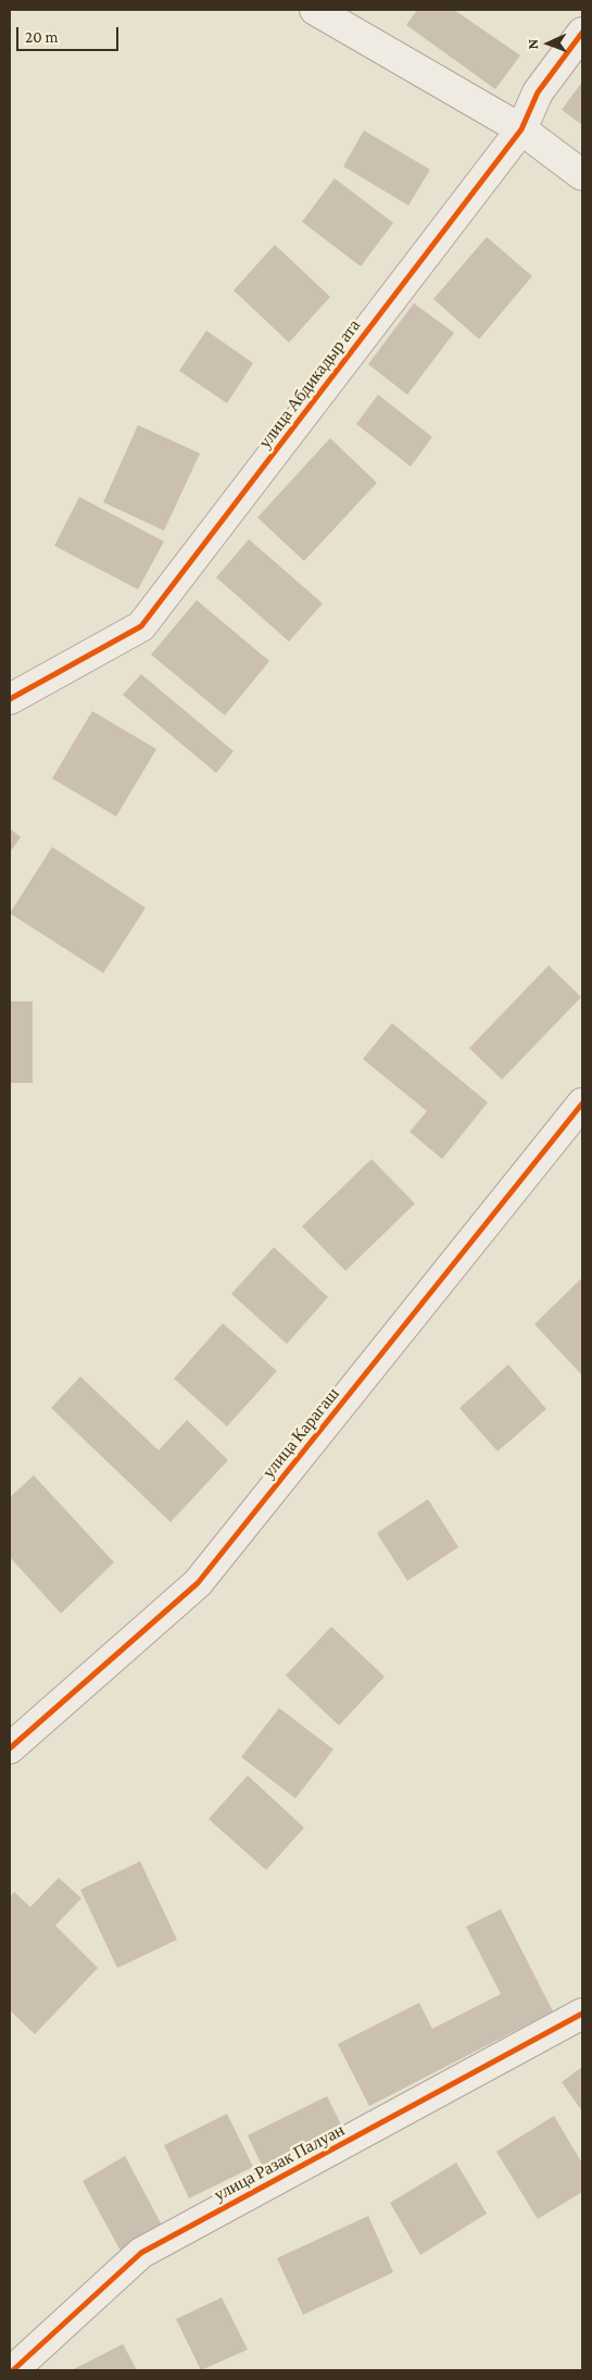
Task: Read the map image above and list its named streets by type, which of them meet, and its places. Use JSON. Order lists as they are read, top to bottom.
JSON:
{
  "streets": {
    "street": ["улица Абдикадыр ата", "улица Карагаш", "улица Разак Палуан"]
  },
  "scale_bar": "20 m",
  "north": "left"
}
